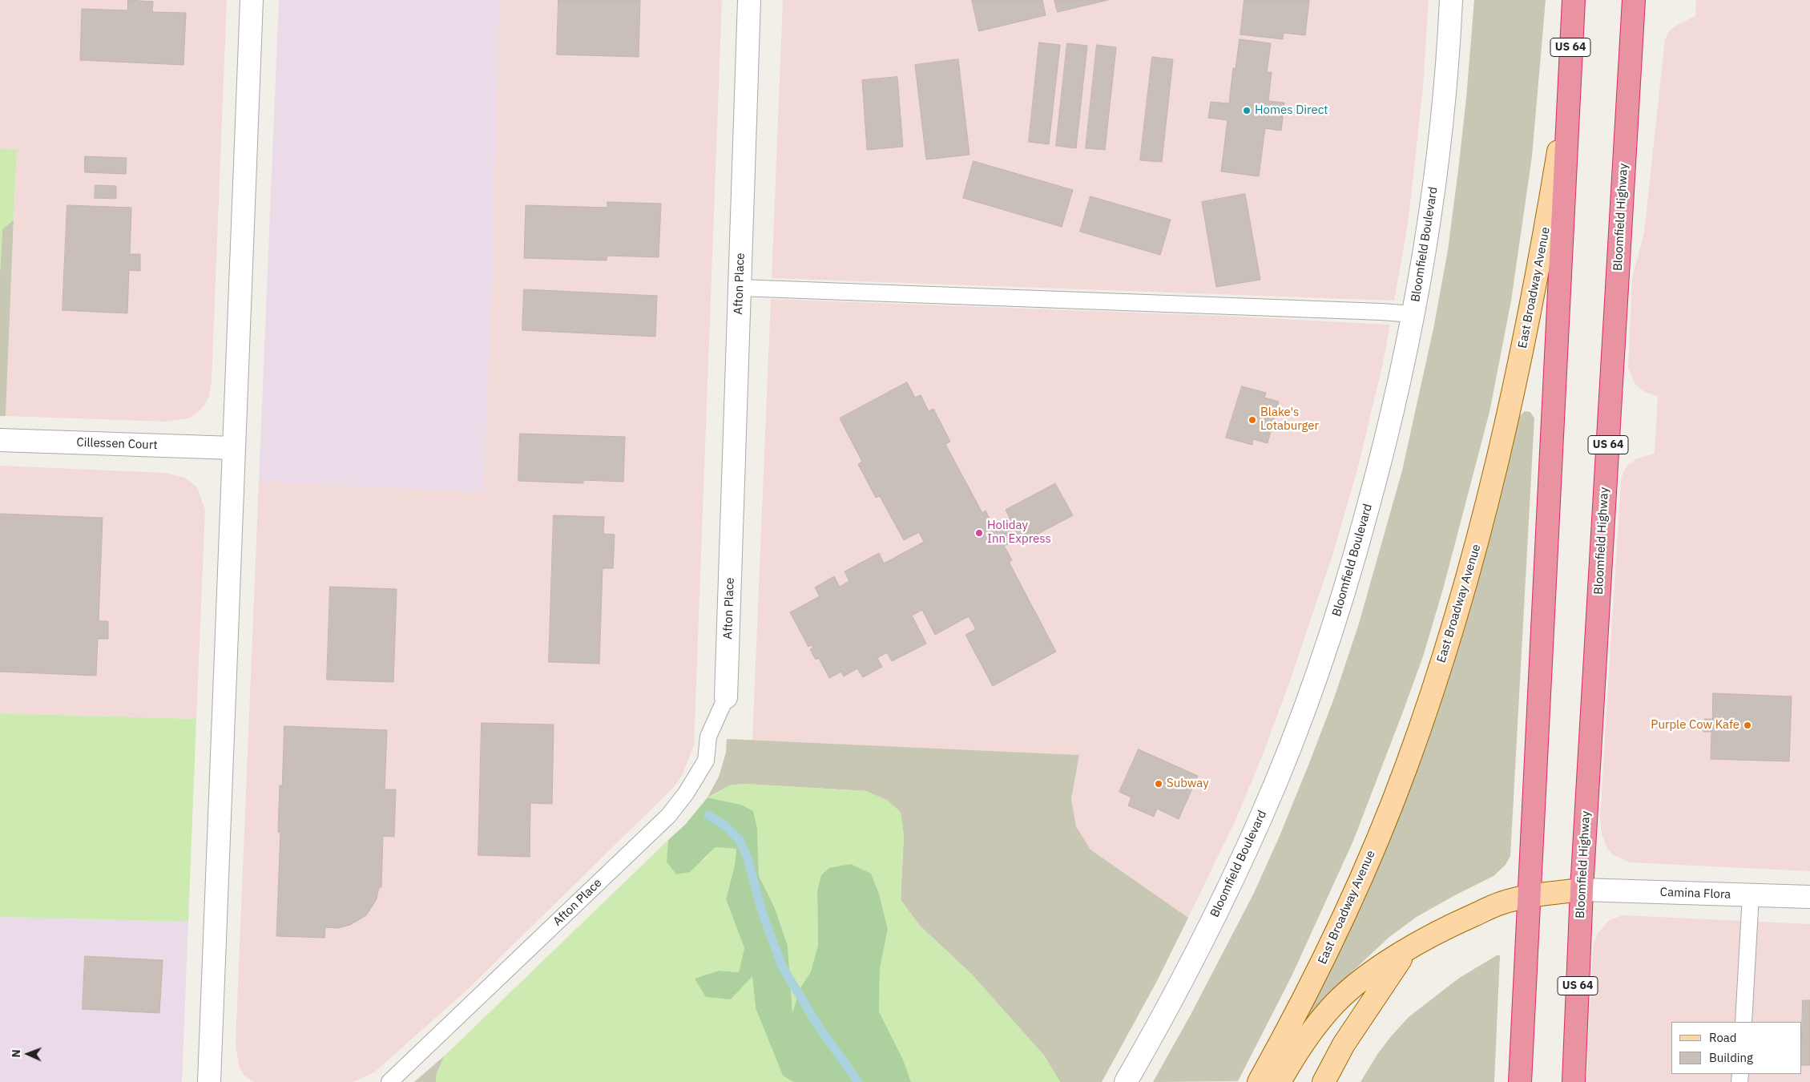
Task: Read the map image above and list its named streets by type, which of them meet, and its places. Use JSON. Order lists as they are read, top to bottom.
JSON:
{
  "streets": {
    "highway": ["US 64", "Bloomfield Highway"],
    "main road": ["East Broadway Avenue"],
    "street": [
      "Bloomfield Boulevard",
      "Afton Place",
      "Cillessen Court",
      "Camina Flora"
    ]
  },
  "crossings": [
    ["US 64", "East Broadway Avenue"],
    ["Bloomfield Highway", "Camina Flora"]
  ],
  "places": [
    "Homes Direct",
    "Blake's Lotaburger",
    "Holiday Inn Express",
    "Purple Cow Kafe",
    "Subway"
  ],
  "legend": ["Road", "Building"],
  "north": "left"
}
